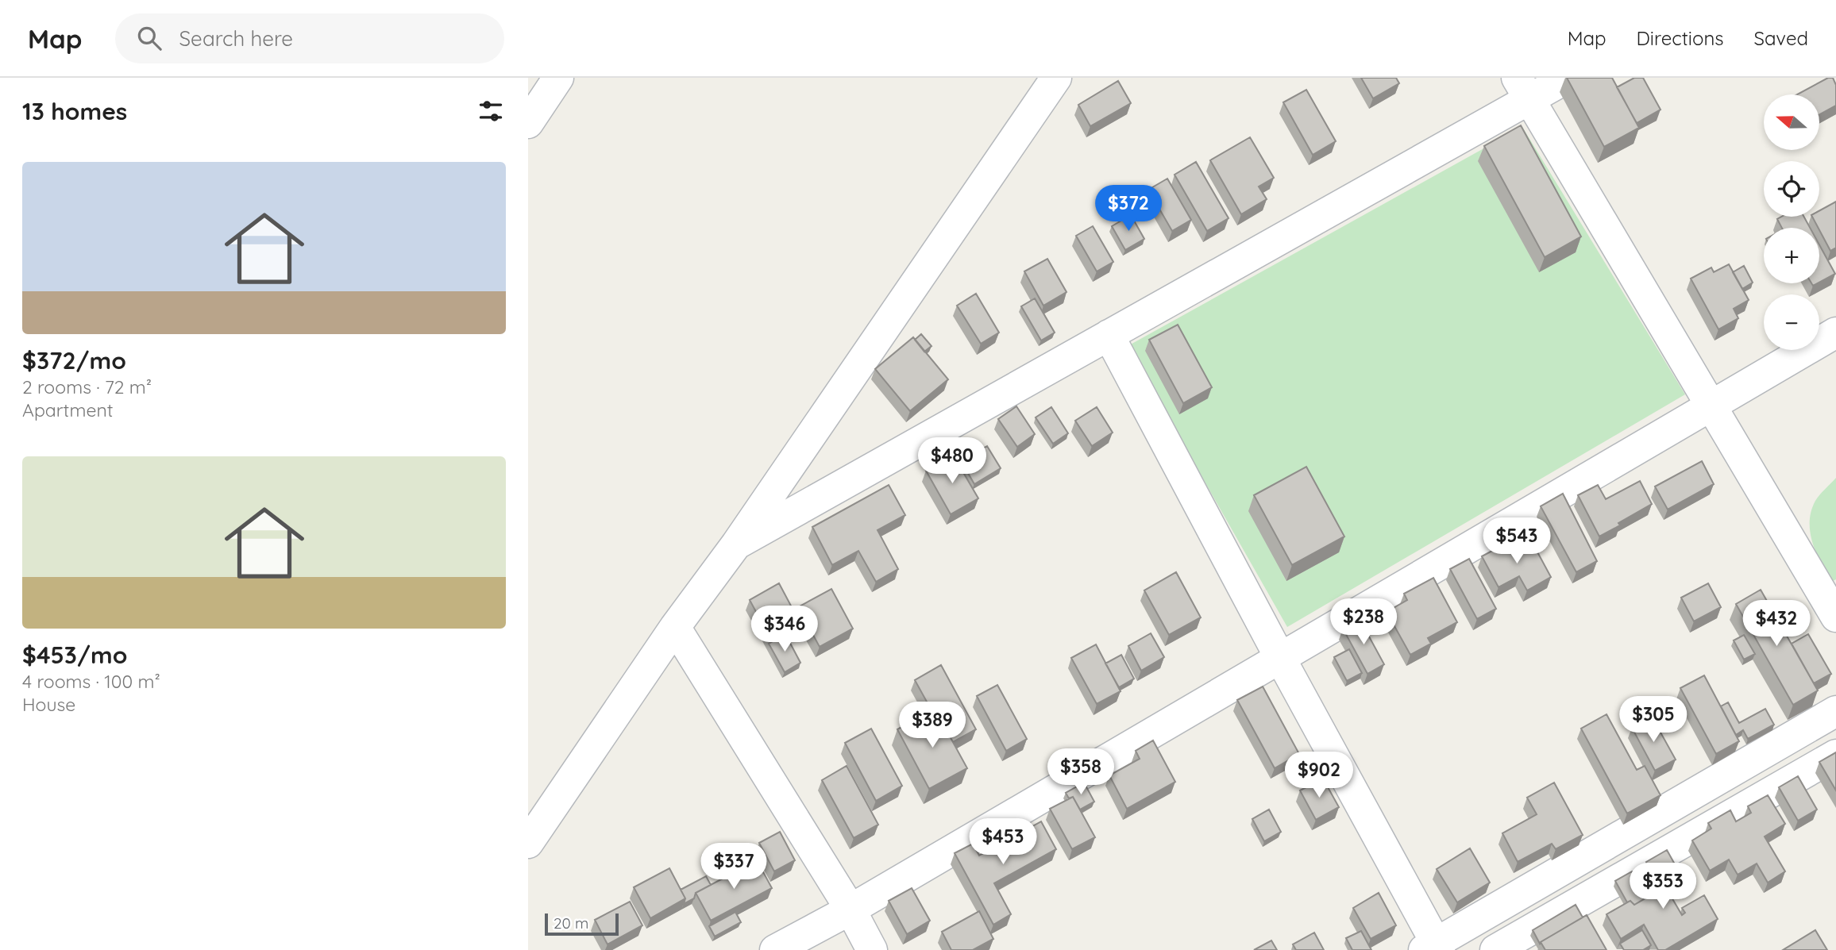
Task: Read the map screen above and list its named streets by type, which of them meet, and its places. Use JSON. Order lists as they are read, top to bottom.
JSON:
{
  "scale_bar": "20 m",
  "north": "left",
  "page": {
    "header": "Map",
    "search": "Search here",
    "nav": ["Map", "Directions", "Saved"],
    "heading": "13 homes",
    "map_buttons": ["+", "−"],
    "list": [
      {
        "name": "$372/mo",
        "note": "2 rooms · 72 m² · Apartment"
      },
      {
        "name": "$453/mo",
        "note": "4 rooms · 100 m² · House"
      }
    ],
    "price": [
      "$372",
      "$480",
      "$543",
      "$238",
      "$432",
      "$346",
      "$305",
      "$389",
      "$358",
      "$902",
      "$453",
      "$337",
      "$353"
    ],
    "scale": "20 m"
  }
}
